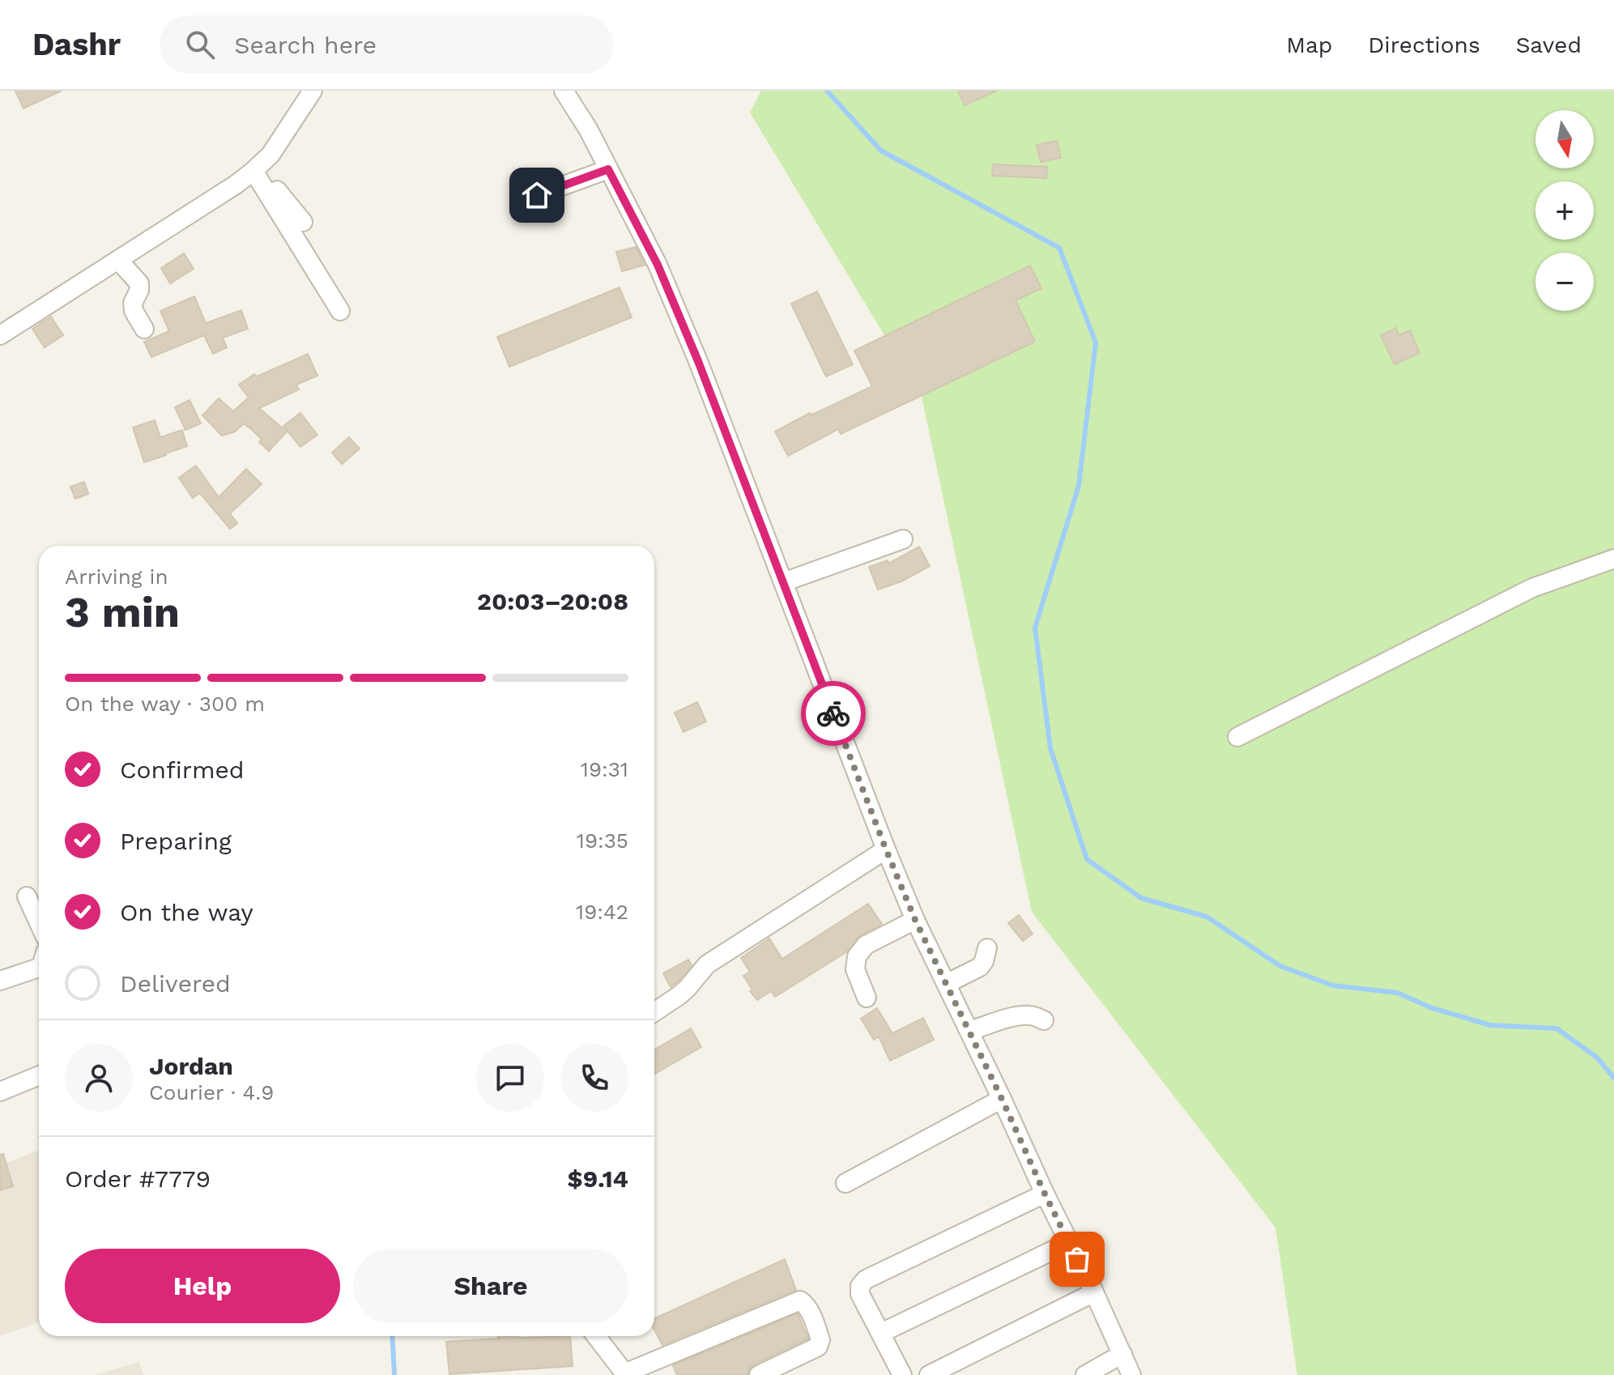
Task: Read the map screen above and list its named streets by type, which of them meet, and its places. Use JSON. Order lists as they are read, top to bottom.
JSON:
{
  "north": "bottom",
  "page": {
    "header": "Dashr",
    "search": "Search here",
    "nav": ["Map", "Directions", "Saved"],
    "map_buttons": ["+", "−"],
    "heading": ["3 min", "Arriving in", "20:03–20:08"],
    "panel": [
      "Jordan",
      "Courier · 4.9",
      "Order #7779",
      "$9.14"
    ],
    "bar": "On the way · 300 m",
    "list": [
      ["Confirmed", "19:31"],
      ["Preparing", "19:35"],
      ["On the way", "19:42"],
      "Delivered"
    ],
    "buttons": ["Help", "Share"]
  }
}
